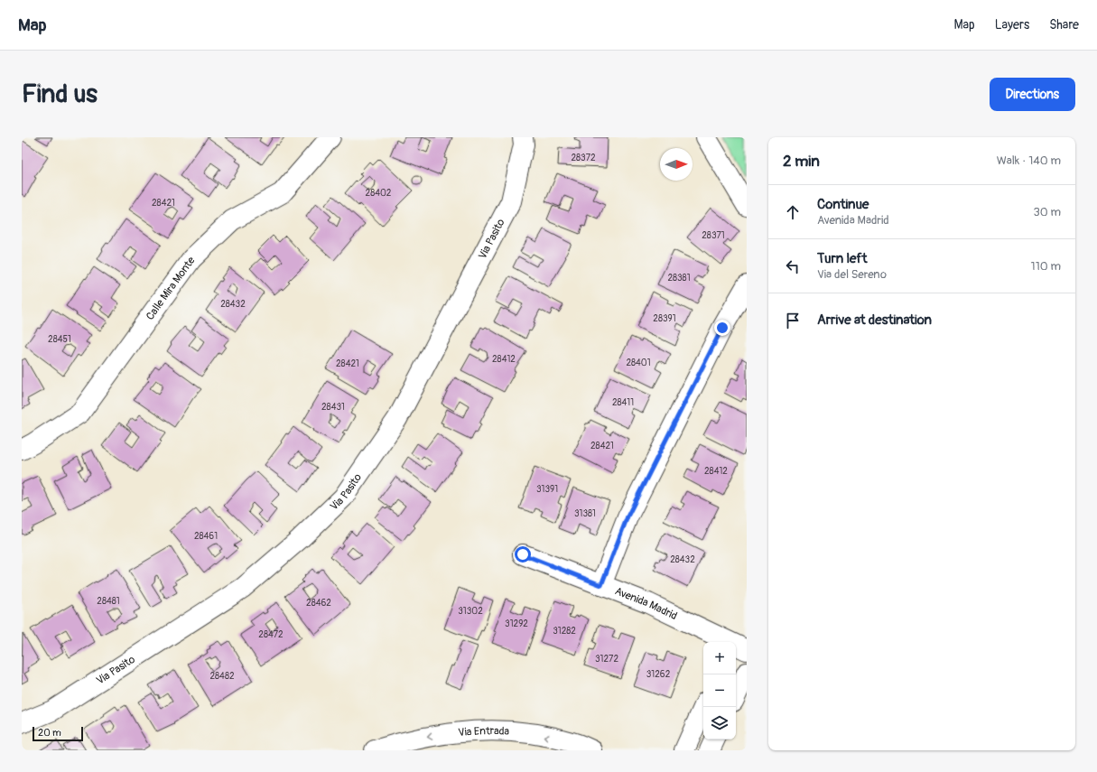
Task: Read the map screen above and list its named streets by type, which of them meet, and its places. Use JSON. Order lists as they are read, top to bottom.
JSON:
{
  "streets": {
    "street": [
      "Via Pasito",
      "Calle Mira Monte",
      "Avenida Madrid",
      "Via Entrada"
    ]
  },
  "one_way": ["Via Entrada"],
  "house_numbers": [
    "28372",
    "28402",
    "28421",
    "28371",
    "28381",
    "28432",
    "28391",
    "28451",
    "28412",
    "28401",
    "28421",
    "28411",
    "28431",
    "28421",
    "28412",
    "31391",
    "31381",
    "28461",
    "28432",
    "28481",
    "28462",
    "31302",
    "31292",
    "31282",
    "28472",
    "31272",
    "31262",
    "28482"
  ],
  "scale_bar": "20 m",
  "north": "right",
  "page": {
    "header": "Map",
    "nav": ["Map", "Layers", "Share"],
    "buttons": "Directions",
    "title": "Find us",
    "heading": ["2 min", "Walk · 140 m"],
    "list": [
      ["Continue", "Avenida Madrid", "30 m"],
      ["Turn left", "Via del Sereno", "110 m"],
      "Arrive at destination"
    ],
    "map_buttons": ["+", "−"],
    "scale": "20 m"
  }
}
